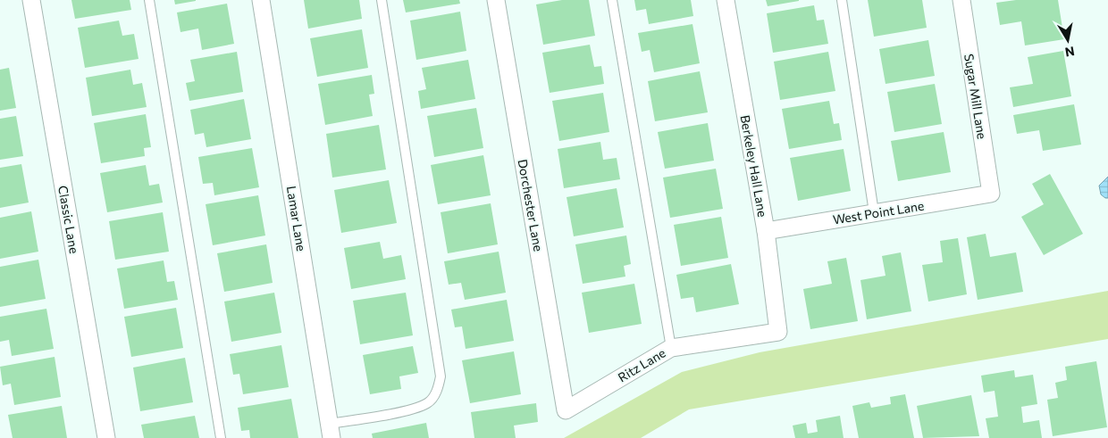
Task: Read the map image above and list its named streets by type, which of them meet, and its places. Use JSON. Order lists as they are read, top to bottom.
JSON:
{
  "streets": {
    "street": [
      "Sugar Mill Lane",
      "Berkeley Hall Lane",
      "Dorchester Lane",
      "West Point Lane",
      "Lamar Lane",
      "Classic Lane",
      "Ritz Lane"
    ]
  },
  "crossings": [
    ["Sugar Mill Lane", "West Point Lane"],
    ["Berkeley Hall Lane", "West Point Lane"],
    ["Berkeley Hall Lane", "Ritz Lane"],
    ["Dorchester Lane", "Ritz Lane"]
  ],
  "north": "bottom"
}
